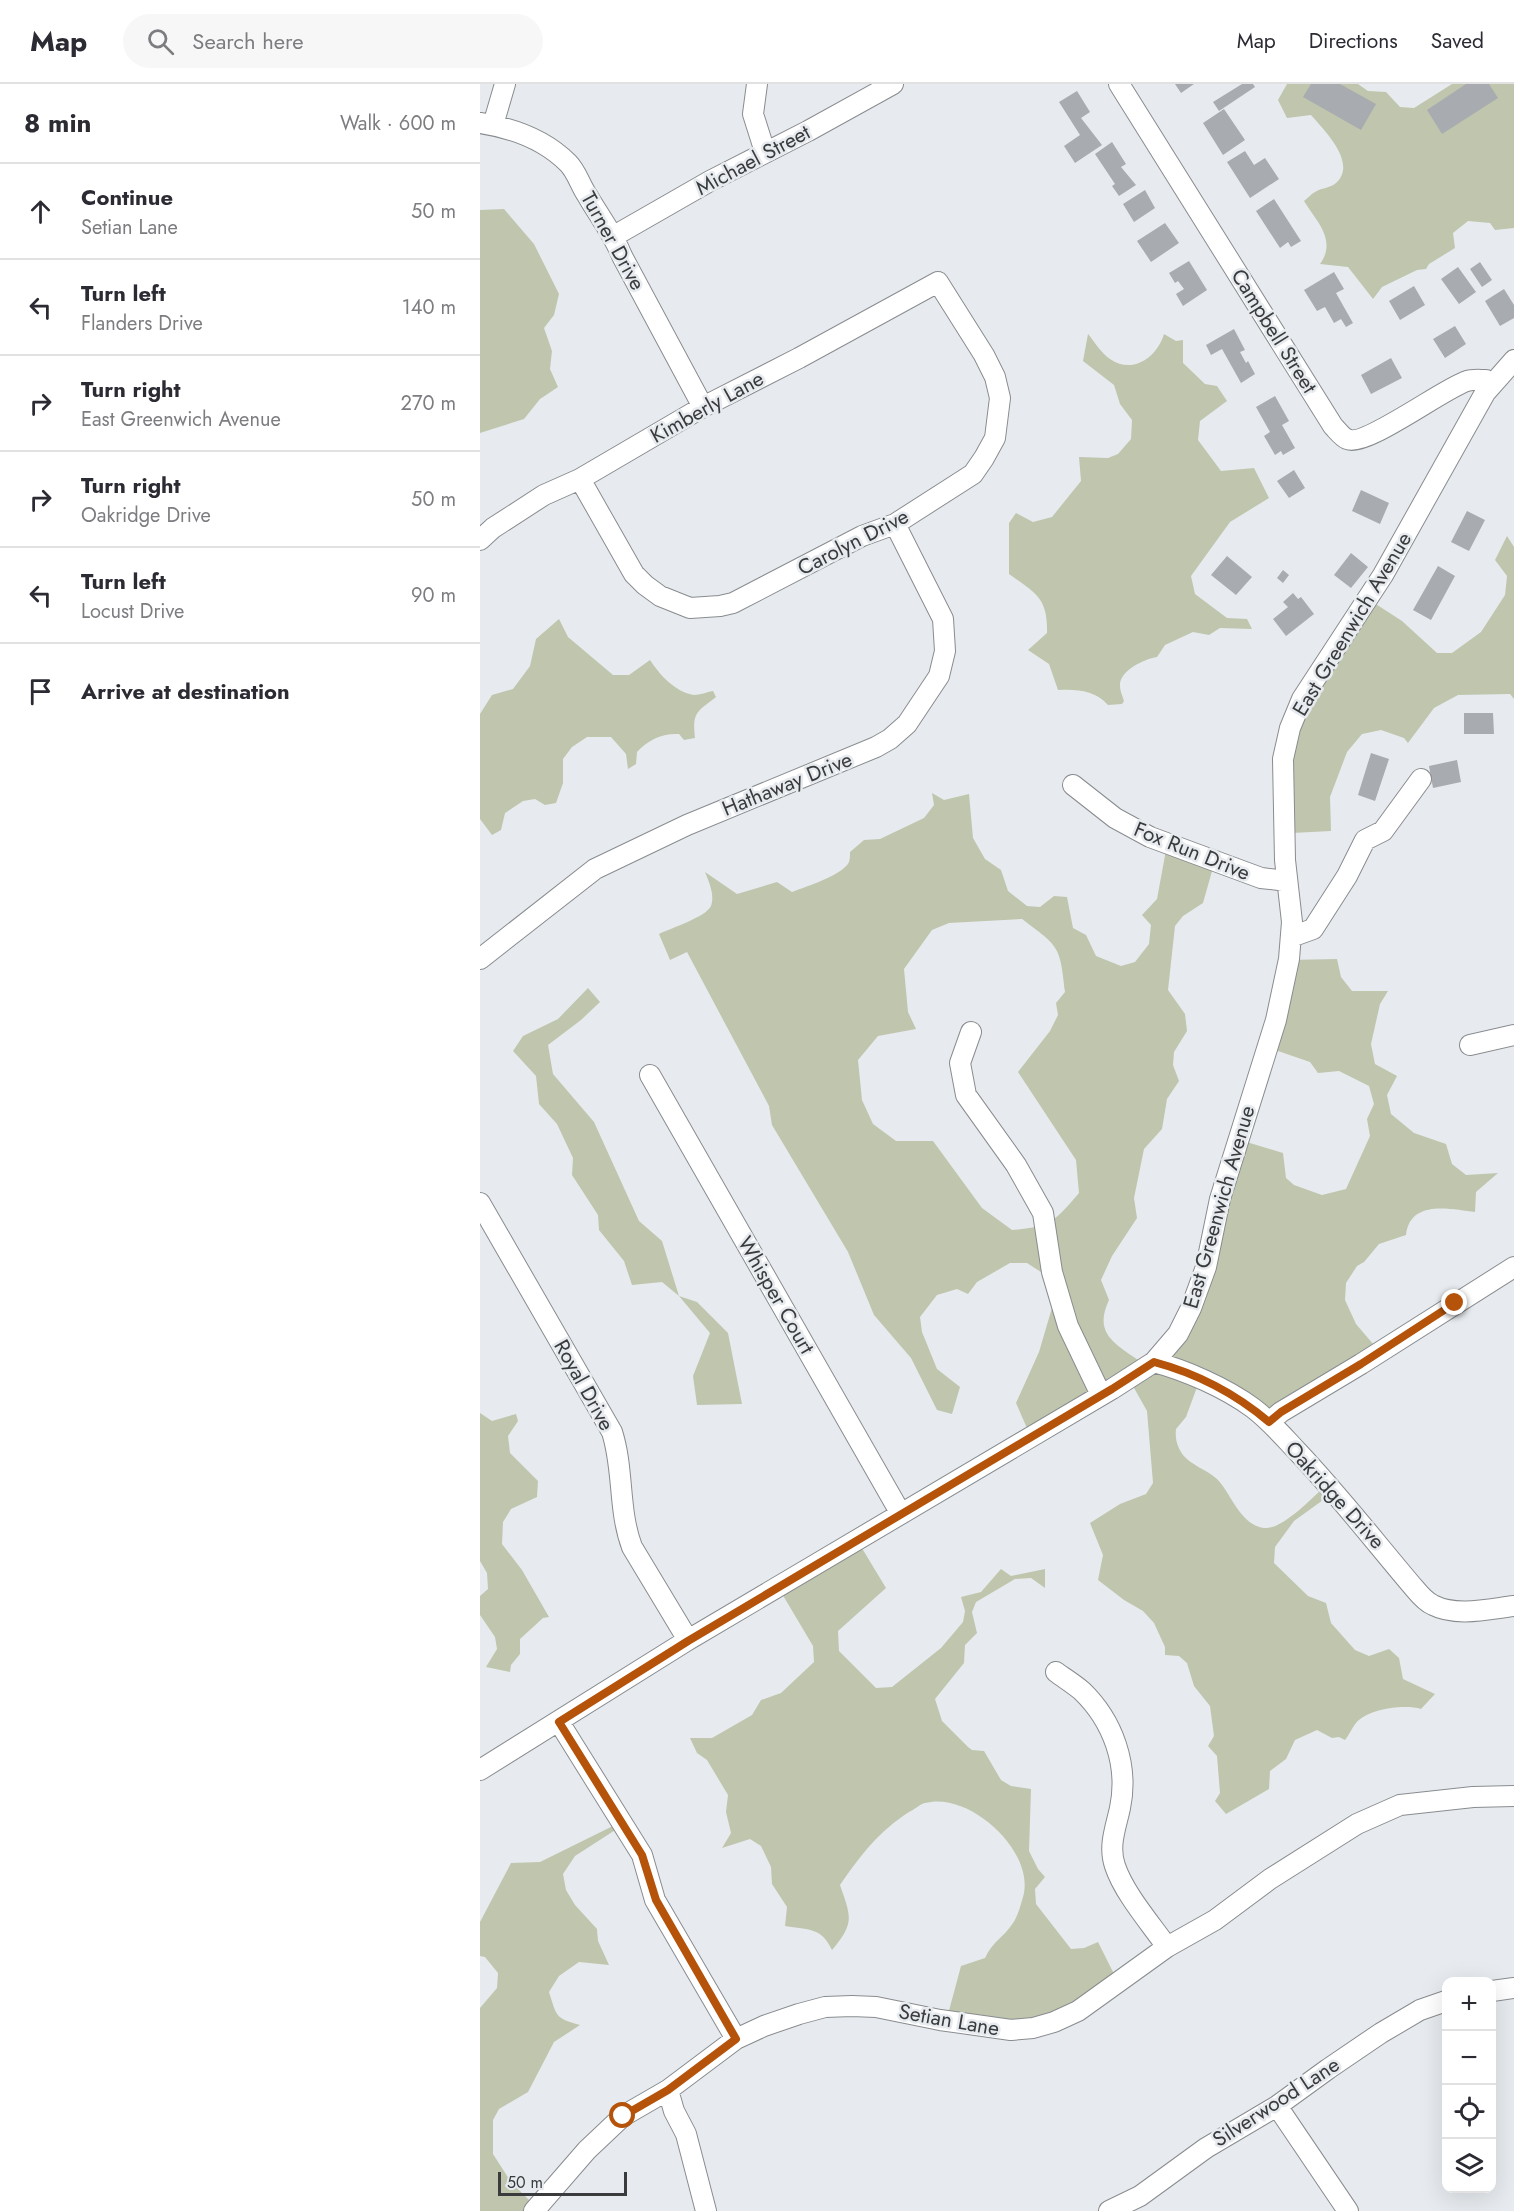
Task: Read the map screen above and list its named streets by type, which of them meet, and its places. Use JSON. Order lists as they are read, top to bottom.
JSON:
{
  "streets": {
    "street": [
      "Michael Street",
      "Turner Drive",
      "Campbell Street",
      "Kimberly Lane",
      "Carolyn Drive",
      "East Greenwich Avenue",
      "Hathaway Drive",
      "Fox Run Drive",
      "Whisper Court",
      "Royal Drive",
      "Oakridge Drive",
      "Setian Lane",
      "Silverwood Lane"
    ]
  },
  "crossings": [
    ["Michael Street", "Turner Drive"],
    ["Turner Drive", "Kimberly Lane"],
    ["Campbell Street", "East Greenwich Avenue"],
    ["Kimberly Lane", "Carolyn Drive"],
    ["Carolyn Drive", "Hathaway Drive"],
    ["East Greenwich Avenue", "Fox Run Drive"],
    ["East Greenwich Avenue", "Whisper Court"],
    ["East Greenwich Avenue", "Royal Drive"],
    ["East Greenwich Avenue", "Oakridge Drive"]
  ],
  "scale_bar": "50 m",
  "page": {
    "header": "Map",
    "search": "Search here",
    "nav": ["Map", "Directions", "Saved"],
    "heading": ["8 min", "Walk · 600 m"],
    "list": [
      ["Continue", "Setian Lane", "50 m"],
      ["Turn left", "Flanders Drive", "140 m"],
      ["Turn right", "East Greenwich Avenue", "270 m"],
      ["Turn right", "Oakridge Drive", "50 m"],
      ["Turn left", "Locust Drive", "90 m"],
      "Arrive at destination"
    ],
    "map_buttons": ["+", "−"],
    "scale": "50 m"
  }
}
